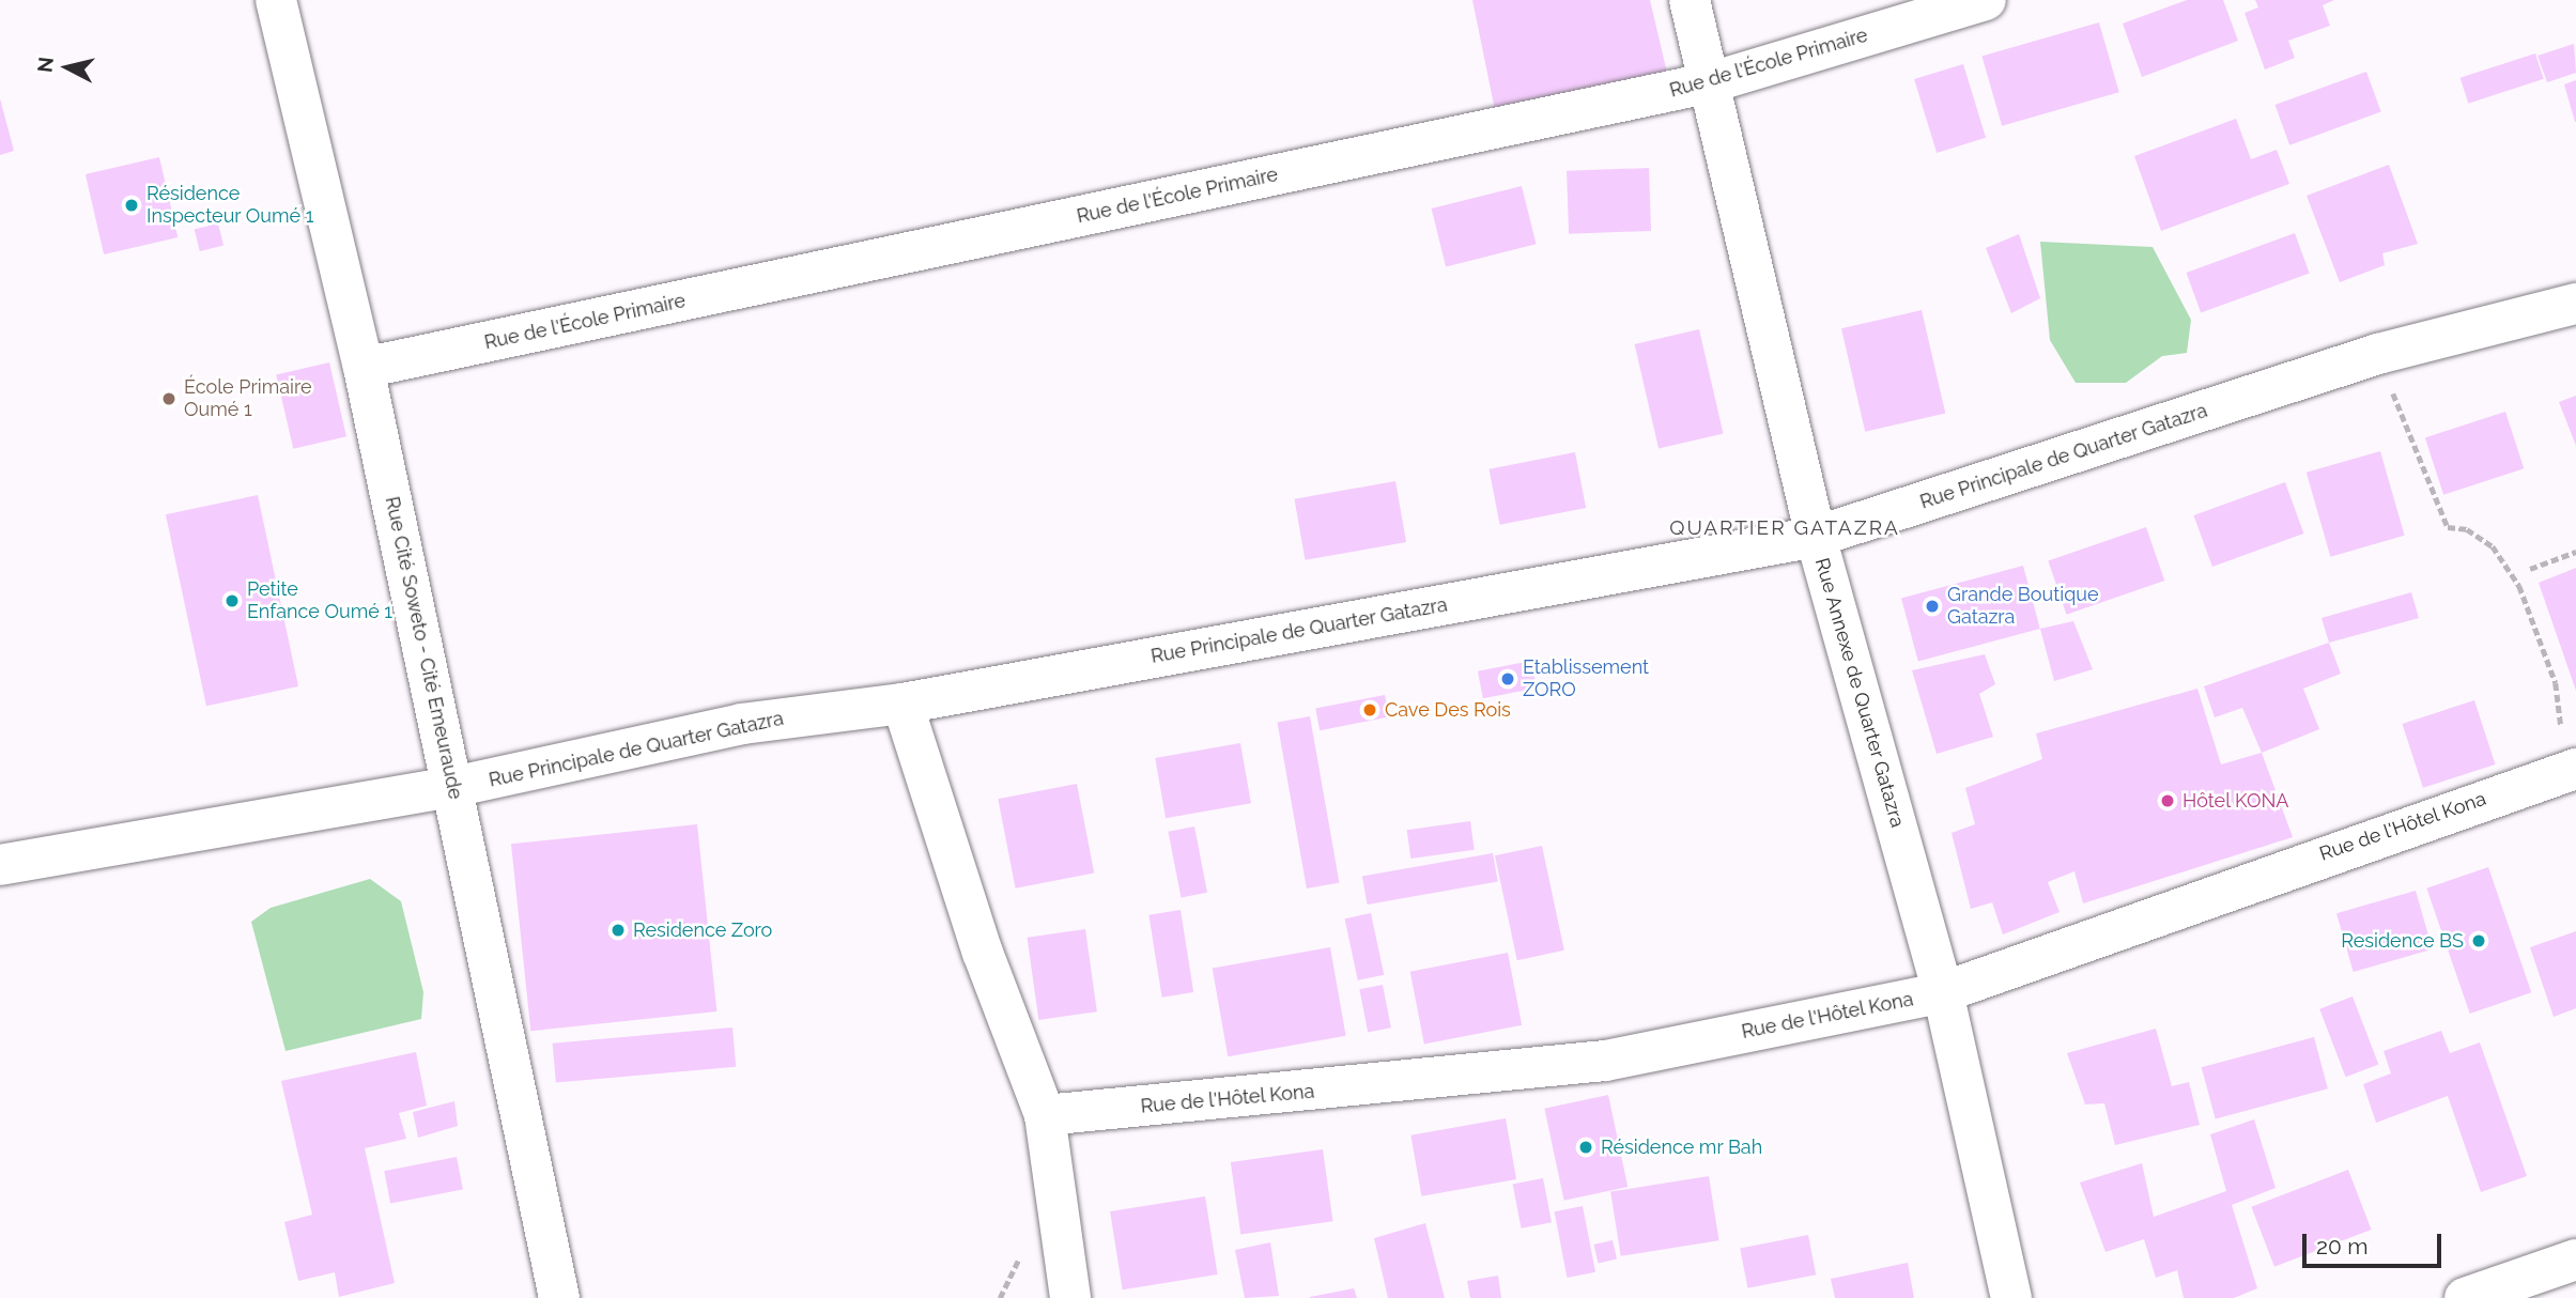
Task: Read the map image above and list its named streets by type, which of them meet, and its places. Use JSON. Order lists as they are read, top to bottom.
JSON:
{
  "streets": {
    "street": [
      "Rue de l'École Primaire",
      "Rue Principale de Quarter Gatazra",
      "Rue Cité Soweto - Cité Emeuraude",
      "Rue Annexe de Quarter Gatazra",
      "Rue de l'Hôtel Kona"
    ]
  },
  "crossings": [
    ["Rue de l'École Primaire", "Rue Cité Soweto - Cité Emeuraude"],
    ["Rue de l'École Primaire", "Rue Annexe de Quarter Gatazra"],
    ["Rue Principale de Quarter Gatazra", "Rue Cité Soweto - Cité Emeuraude"],
    ["Rue Principale de Quarter Gatazra", "Rue Annexe de Quarter Gatazra"],
    ["Rue Annexe de Quarter Gatazra", "Rue de l'Hôtel Kona"]
  ],
  "districts": ["QUARTIER GATAZRA"],
  "places": [
    "Résidence Inspecteur Oumé 1",
    "École Primaire Oumé 1",
    "Petite Enfance Oumé 1",
    "Grande Boutique Gatazra",
    "Etablissement ZORO",
    "Cave Des Rois",
    "Hôtel KONA",
    "Residence Zoro",
    "Residence BS",
    "Résidence mr Bah"
  ],
  "scale_bar": "20 m",
  "north": "left"
}
